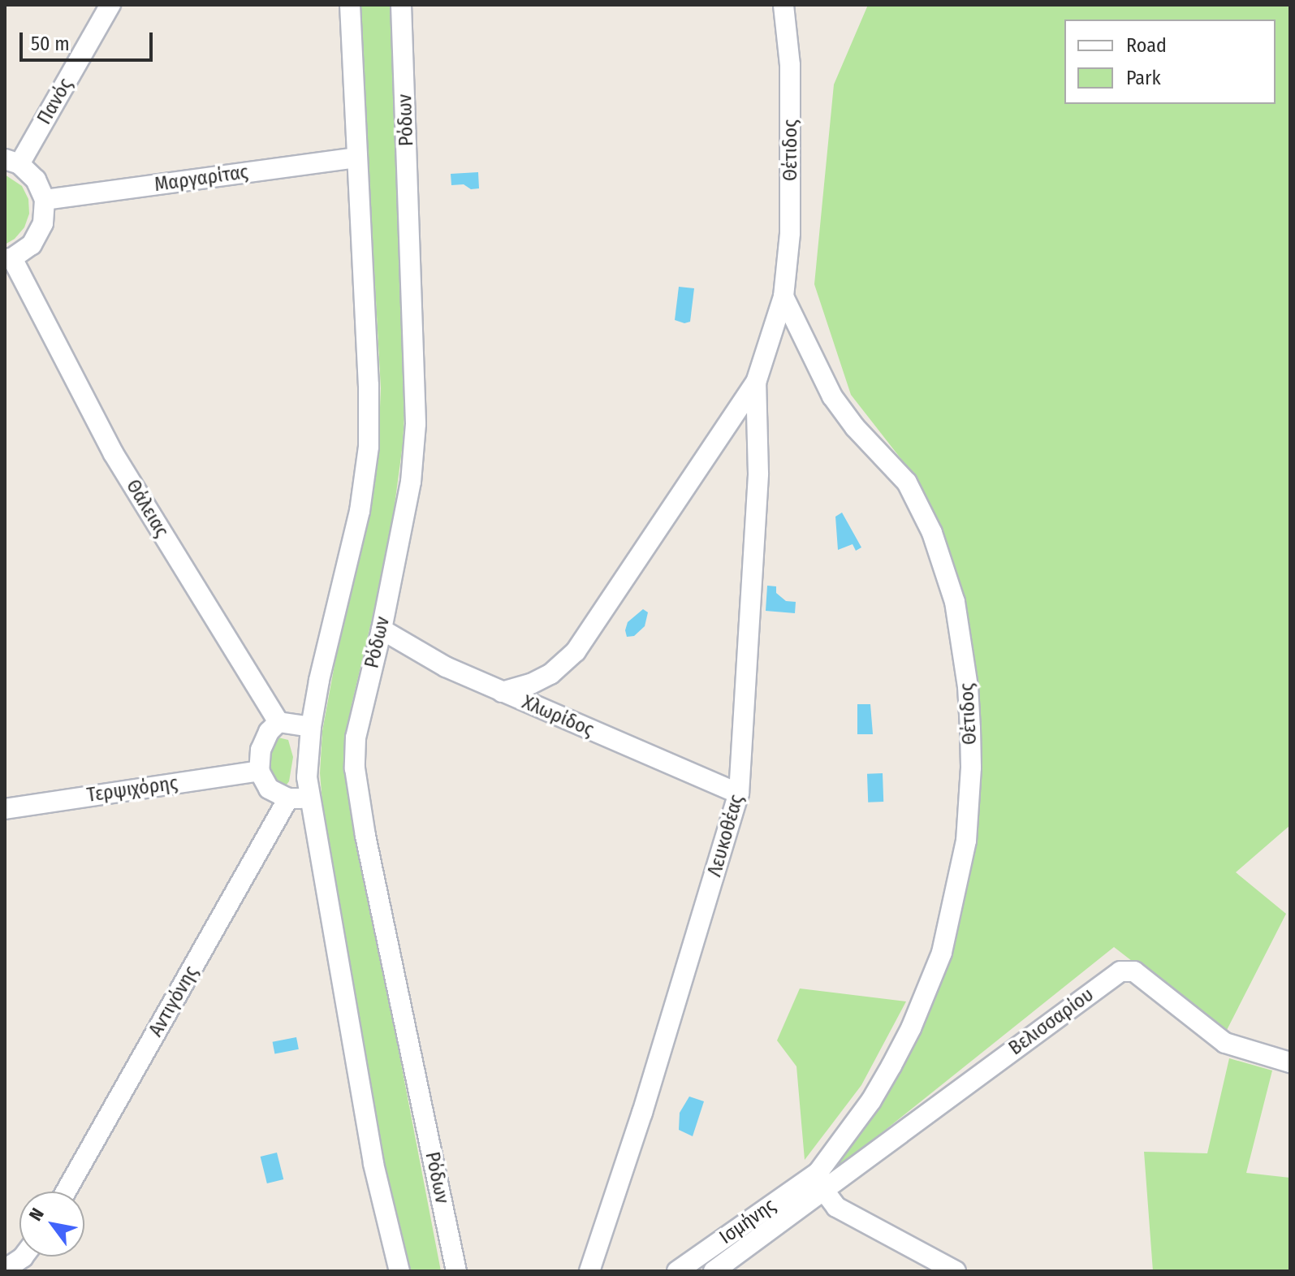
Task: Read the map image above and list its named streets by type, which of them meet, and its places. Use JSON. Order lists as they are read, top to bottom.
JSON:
{
  "streets": {
    "street": [
      "Πανός",
      "Ρόδων",
      "Θέτιδος",
      "Μαργαρίτας",
      "Θάλειας",
      "Χλωρίδος",
      "Τερψιχόρης",
      "Λευκοθέας",
      "Αντιγόνης",
      "Βελισσαρίου",
      "Ισμήνης"
    ]
  },
  "crossings": [
    ["Ρόδων", "Χλωρίδος"],
    ["Θέτιδος", "Χλωρίδος"],
    ["Θέτιδος", "Λευκοθέας"],
    ["Θέτιδος", "Βελισσαρίου"],
    ["Θέτιδος", "Ισμήνης"],
    ["Χλωρίδος", "Λευκοθέας"],
    ["Βελισσαρίου", "Ισμήνης"]
  ],
  "legend": ["Road", "Park"],
  "scale_bar": "50 m",
  "north": "top left"
}
